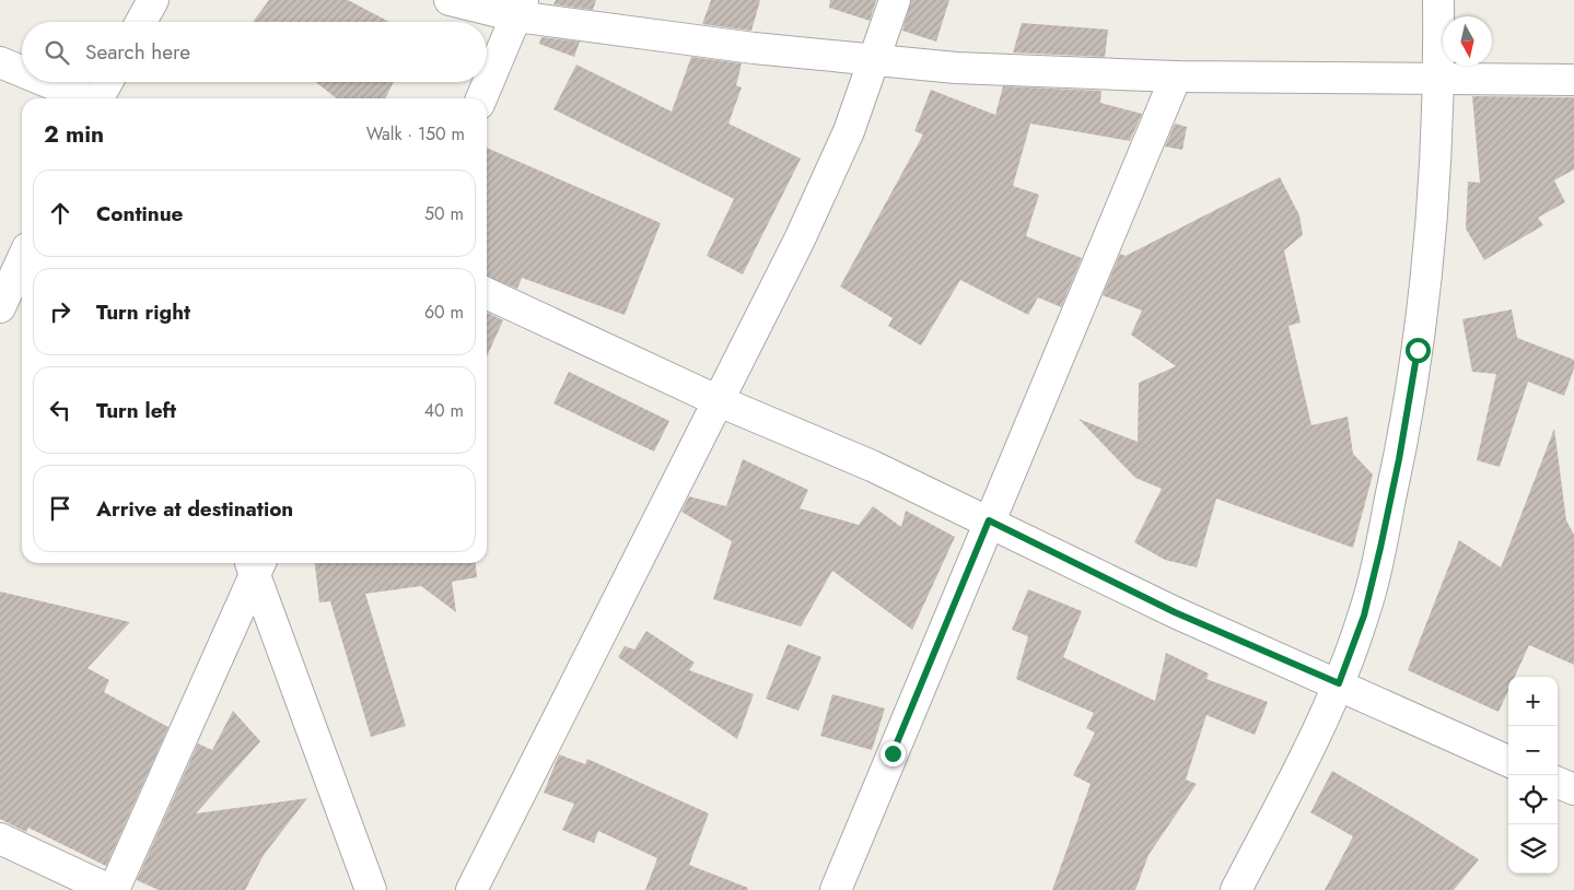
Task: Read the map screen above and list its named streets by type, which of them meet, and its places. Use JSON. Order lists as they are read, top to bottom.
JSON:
{
  "north": "bottom",
  "page": {
    "search": "Search here",
    "heading": ["2 min", "Walk · 150 m"],
    "list": [
      ["Continue", "50 m"],
      ["Turn right", "60 m"],
      ["Turn left", "40 m"],
      "Arrive at destination"
    ],
    "map_buttons": ["+", "−"]
  }
}
